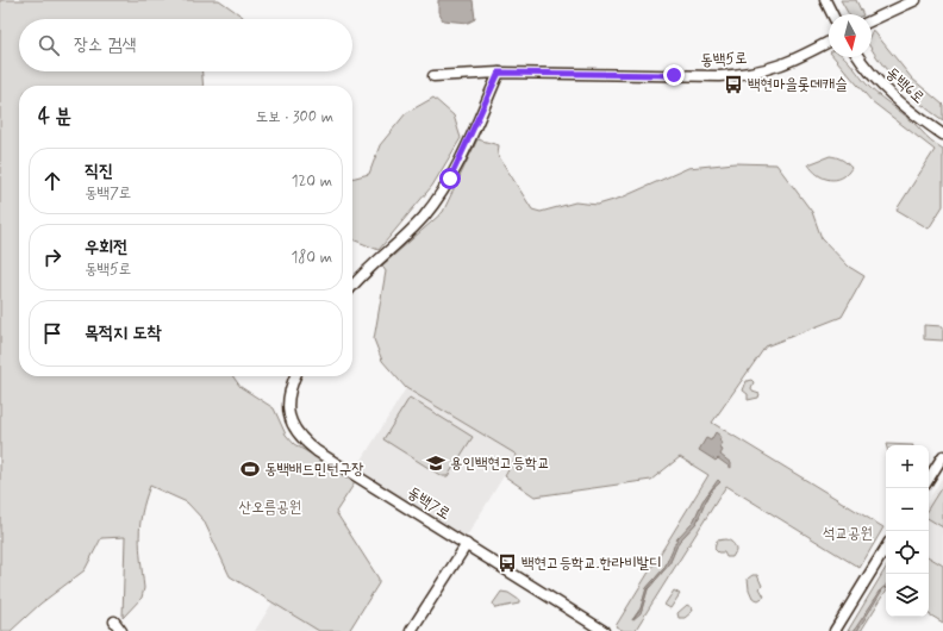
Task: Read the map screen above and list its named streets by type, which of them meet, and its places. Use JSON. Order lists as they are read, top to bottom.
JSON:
{
  "streets": {
    "street": ["동백5로", "동백6로", "동백7로"]
  },
  "parks": ["산오름공원", "석교공원"],
  "places": {
    "bus stop": ["백현마을롯데캐슬", "백현고등학교.한라비발디"],
    "school or university": ["용인백현고등학교"],
    "sports": ["동백배드민턴구장"]
  },
  "north": "bottom",
  "page": {
    "search": "장소 검색",
    "heading": ["4 분", "도보 · 300 m"],
    "list": [
      ["직진", "동백7로", "120 m"],
      ["우회전", "동백5로", "180 m"],
      "목적지 도착"
    ],
    "map_buttons": ["+", "−"]
  }
}
